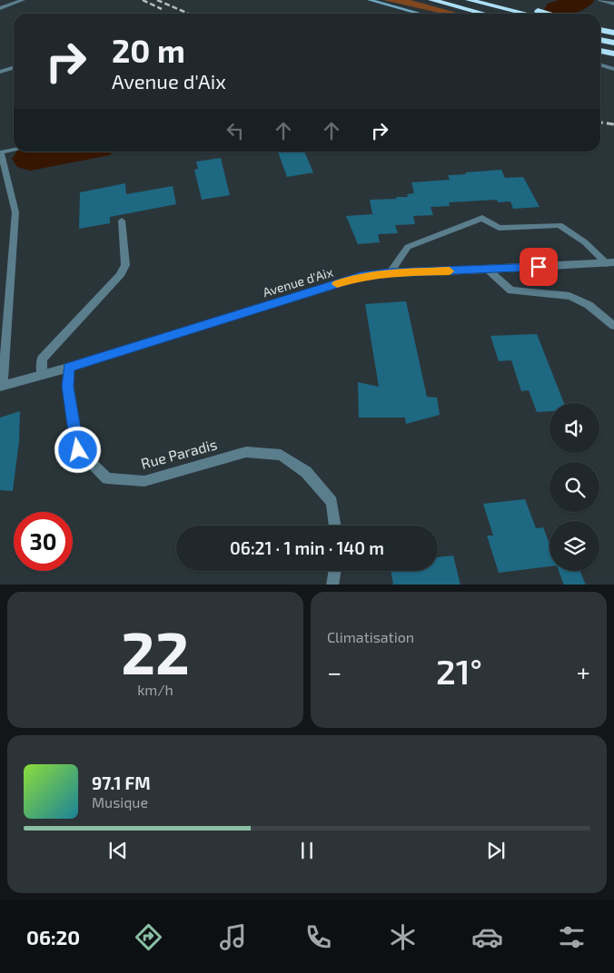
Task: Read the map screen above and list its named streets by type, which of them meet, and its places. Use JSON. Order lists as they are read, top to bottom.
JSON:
{
  "streets": {
    "street": ["Avenue d'Aix", "Rue Paradis"]
  },
  "crossings": [
    ["Avenue d'Aix", "Rue Paradis"]
  ],
  "page": {
    "turn": ["20 m", "Avenue d'Aix"],
    "limit": "30",
    "trip": "06:21 · 1 min · 140 m",
    "tile": [
      ["22", "km/h"],
      "Climatisation"
    ],
    "heat": ["−", "21°", "+"],
    "song": ["97.1 FM", "Musique"],
    "tabs": "06:20"
  }
}
